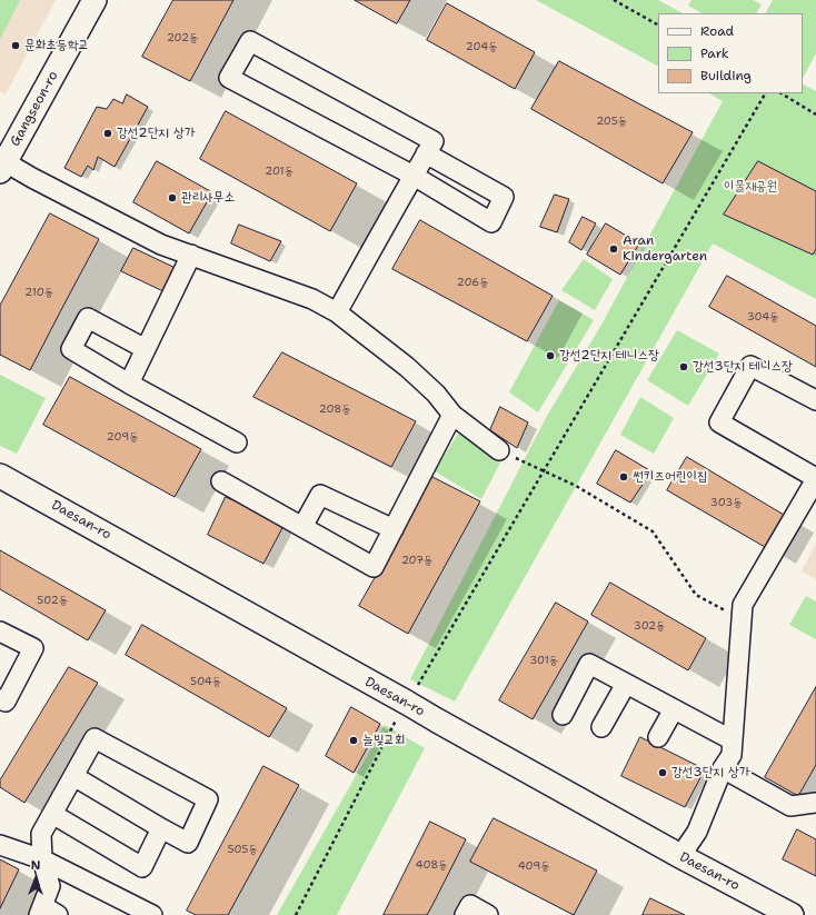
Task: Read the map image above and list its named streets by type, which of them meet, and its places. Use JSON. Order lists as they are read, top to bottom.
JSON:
{
  "streets": {
    "main road": ["Gangseon-ro", "Daesan-ro"]
  },
  "parks": ["이물재공원"],
  "places": [
    "문화초등학교",
    "강선2단지 상가",
    "관리사무소",
    "Aran Kindergarten",
    "강선2단지 테니스장",
    "강선3단지 테니스장",
    "썬키즈어린이집",
    "늘빛교회",
    "강선3단지 상가"
  ],
  "house_numbers": [
    "202동",
    "204동",
    "205동",
    "201동",
    "206동",
    "210동",
    "304동",
    "208동",
    "209동",
    "303동",
    "207동",
    "502동",
    "302동",
    "301동",
    "504동",
    "505동",
    "408동",
    "409동"
  ],
  "legend": ["Road", "Park", "Building"],
  "north": "top"
}
